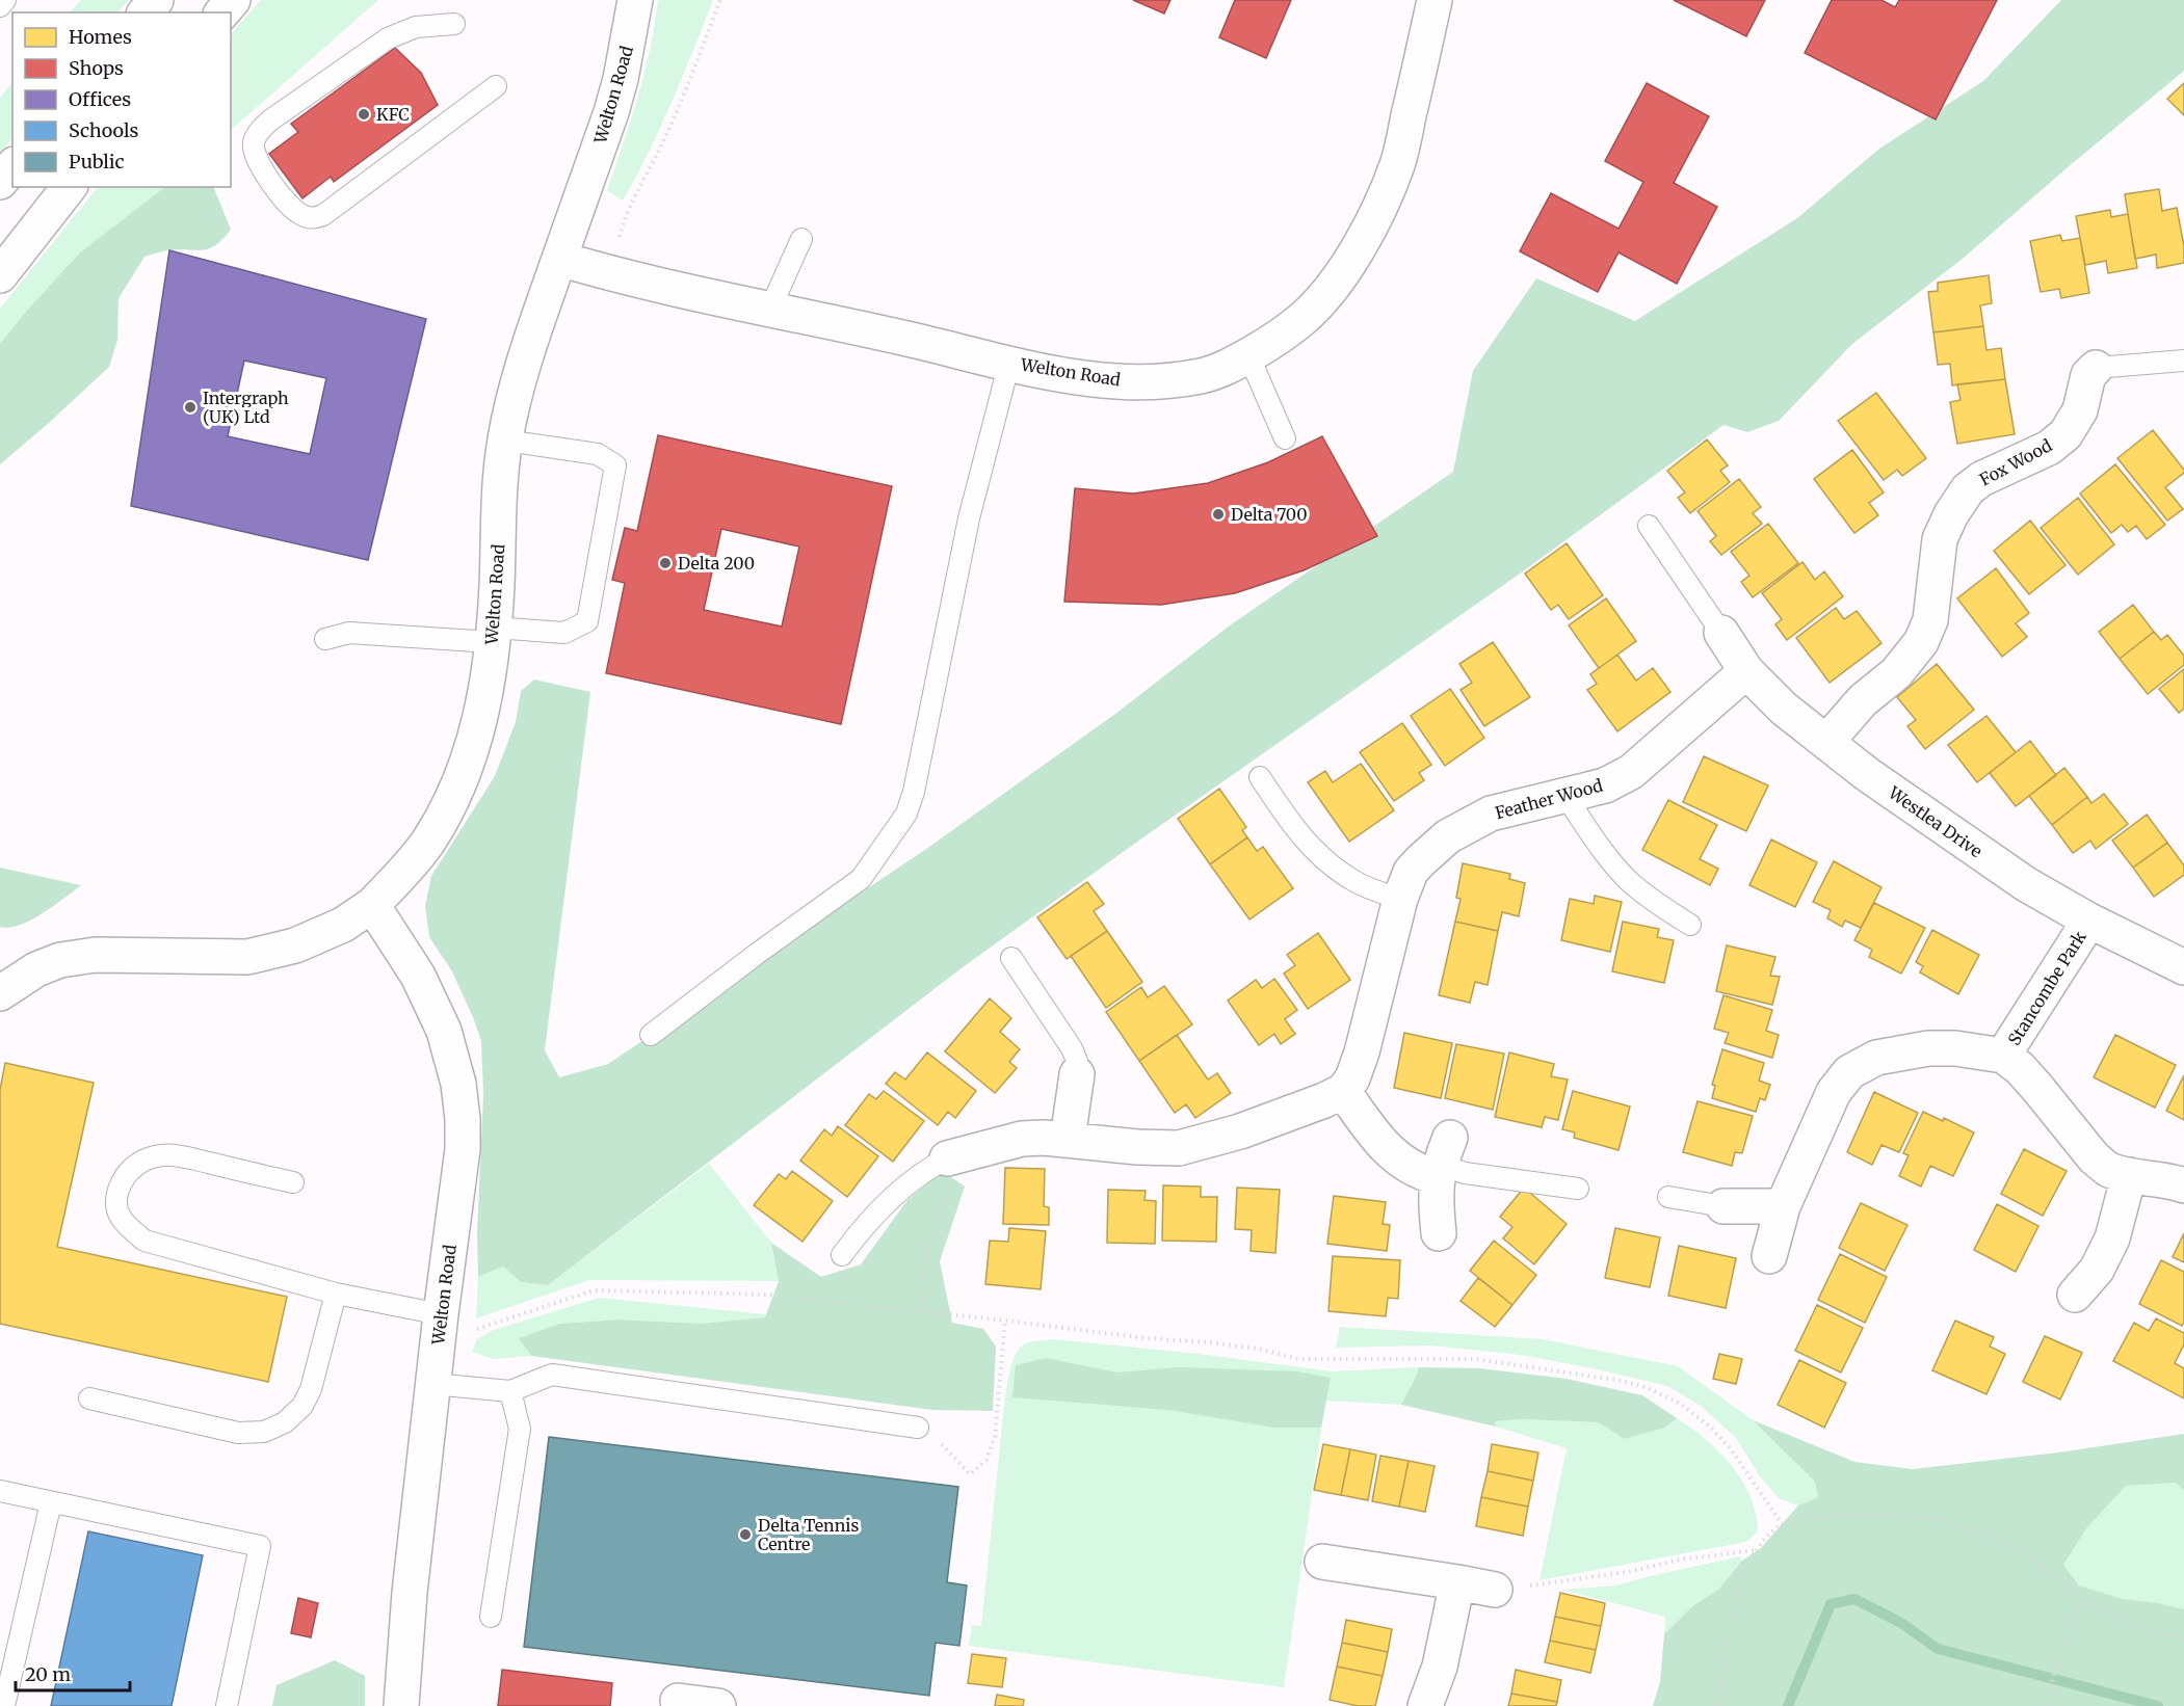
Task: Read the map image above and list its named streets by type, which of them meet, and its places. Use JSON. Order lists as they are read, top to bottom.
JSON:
{
  "streets": {
    "street": [
      "Welton Road",
      "Fox Wood",
      "Feather Wood",
      "Westlea Drive",
      "Stancombe Park"
    ]
  },
  "crossings": [
    ["Fox Wood", "Westlea Drive"],
    ["Feather Wood", "Westlea Drive"],
    ["Westlea Drive", "Stancombe Park"]
  ],
  "places": [
    "KFC",
    "Intergraph (UK) Ltd",
    "Delta 700",
    "Delta 200",
    "Delta Tennis Centre"
  ],
  "legend": [
    "Homes",
    "Shops",
    "Offices",
    "Schools",
    "Public"
  ],
  "scale_bar": "20 m"
}
